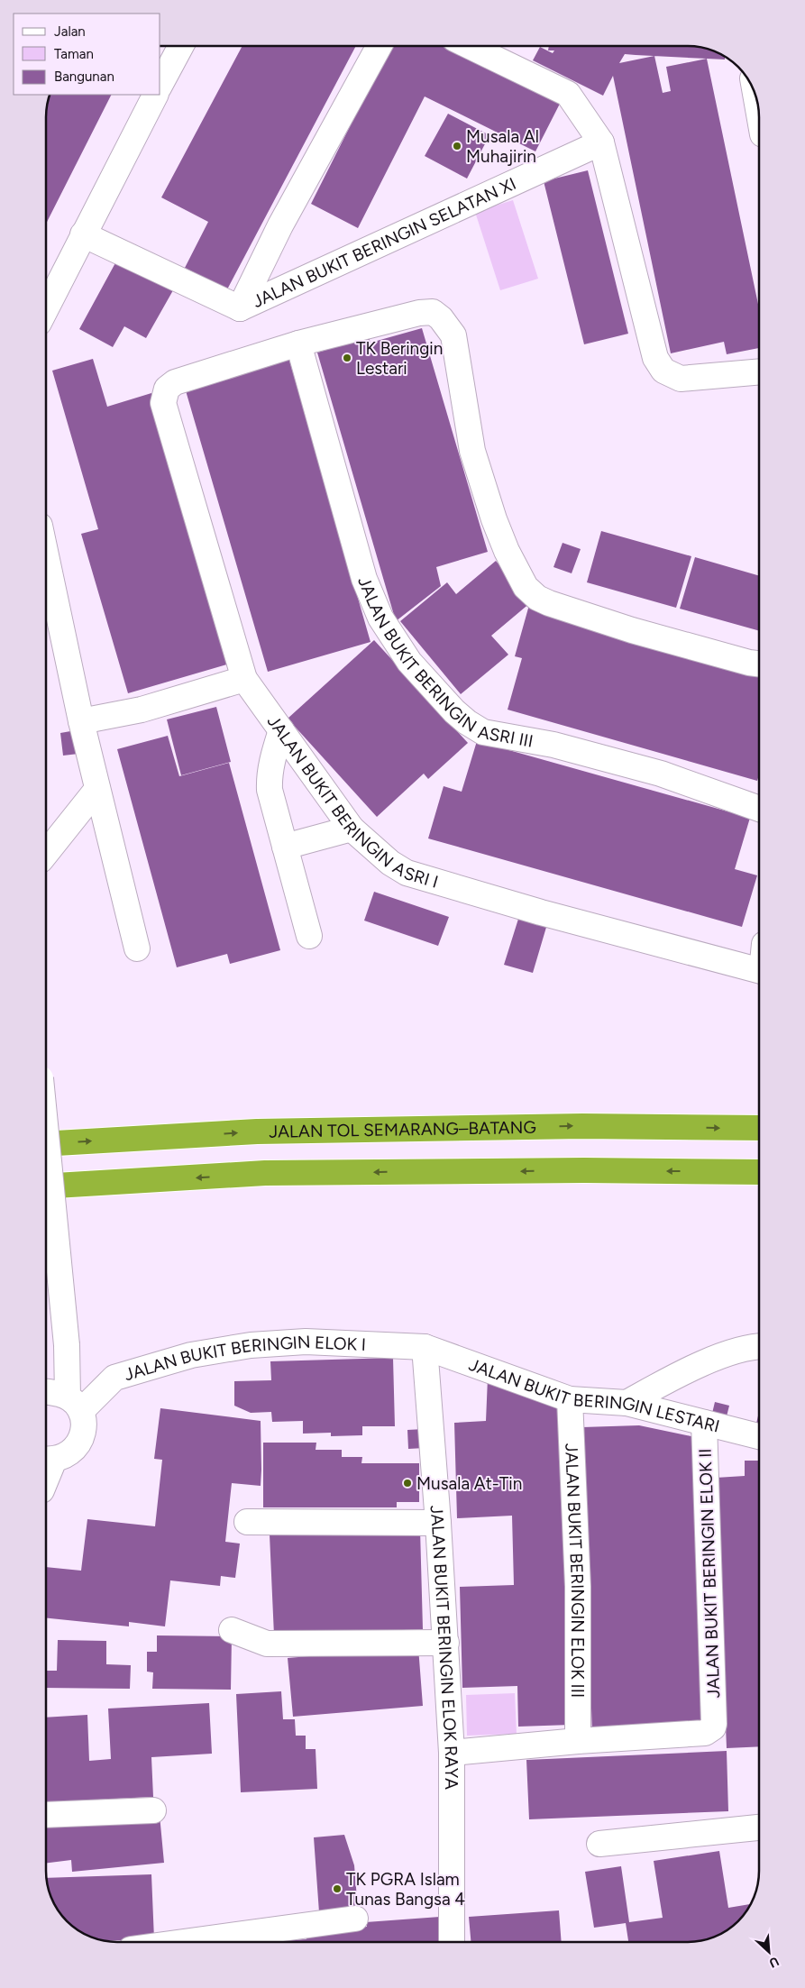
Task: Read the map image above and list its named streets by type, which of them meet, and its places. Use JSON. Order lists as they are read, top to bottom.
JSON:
{
  "streets": {
    "highway": ["JALAN TOL SEMARANG–BATANG"],
    "street": [
      "JALAN BUKIT BERINGIN SELATAN XI",
      "JALAN BUKIT BERINGIN ASRI III",
      "JALAN BUKIT BERINGIN ASRI I",
      "JALAN BUKIT BERINGIN ELOK I",
      "JALAN BUKIT BERINGIN LESTARI",
      "JALAN BUKIT BERINGIN ELOK III",
      "JALAN BUKIT BERINGIN ELOK II",
      "JALAN BUKIT BERINGIN ELOK RAYA"
    ]
  },
  "crossings": [
    ["JALAN BUKIT BERINGIN ASRI III", "JALAN BUKIT BERINGIN ASRI I"],
    ["JALAN BUKIT BERINGIN ELOK I", "JALAN BUKIT BERINGIN LESTARI"],
    ["JALAN BUKIT BERINGIN ELOK I", "JALAN BUKIT BERINGIN ELOK RAYA"],
    ["JALAN BUKIT BERINGIN LESTARI", "JALAN BUKIT BERINGIN ELOK III"],
    ["JALAN BUKIT BERINGIN LESTARI", "JALAN BUKIT BERINGIN ELOK II"],
    ["JALAN BUKIT BERINGIN LESTARI", "JALAN BUKIT BERINGIN ELOK RAYA"],
    ["JALAN BUKIT BERINGIN ELOK III", "JALAN BUKIT BERINGIN ELOK II"]
  ],
  "places": [
    "Musala Al Muhajirin",
    "TK Beringin Lestari",
    "Musala At-Tin",
    "TK PGRA Islam Tunas Bangsa 4"
  ],
  "legend": ["Jalan", "Taman", "Bangunan"],
  "north": "bottom right"
}
